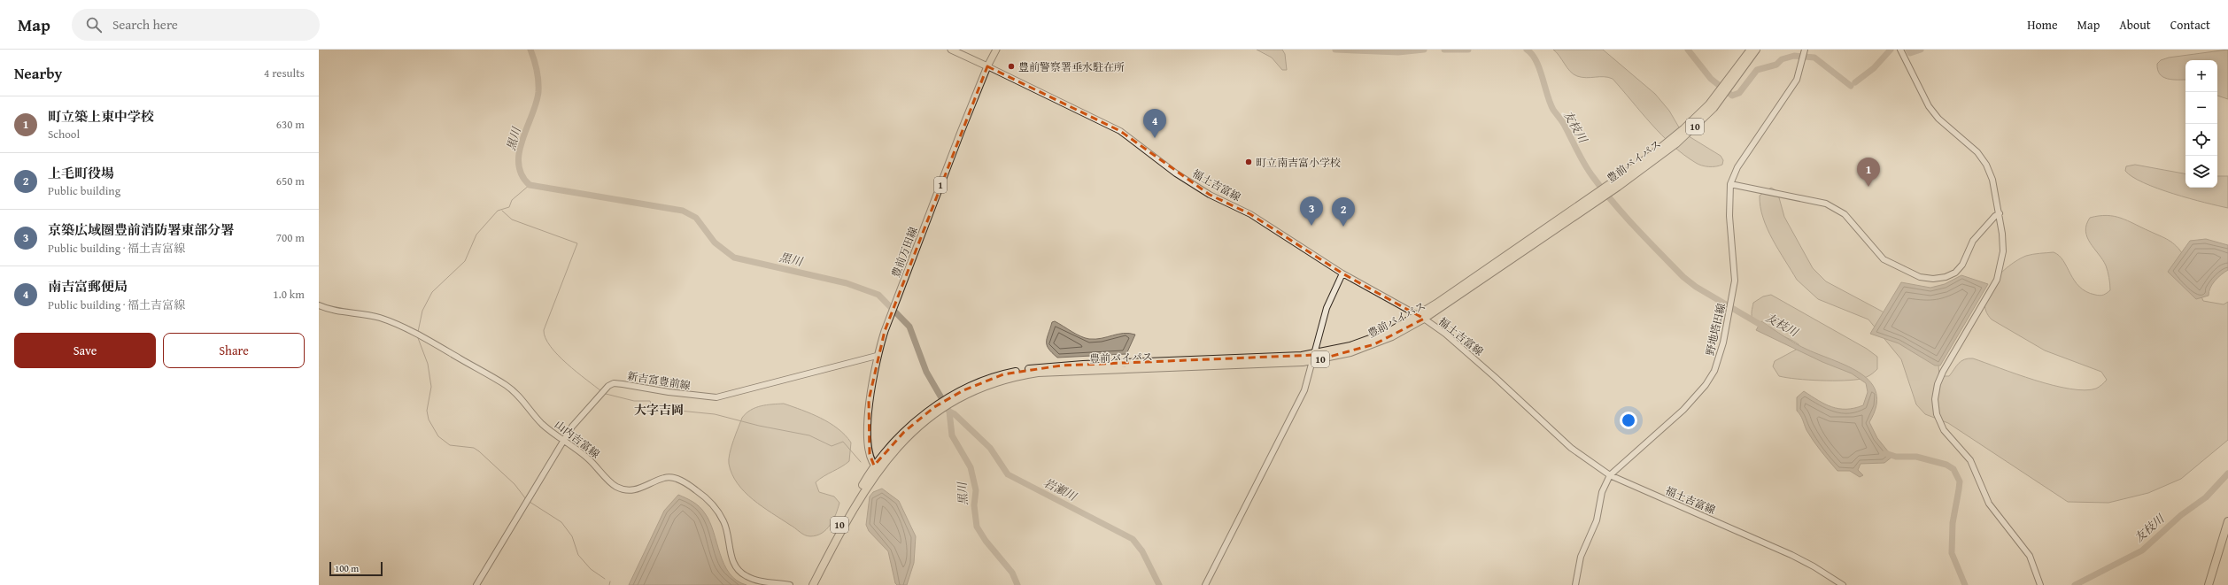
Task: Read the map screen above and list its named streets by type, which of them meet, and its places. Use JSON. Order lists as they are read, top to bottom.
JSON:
{
  "streets": {
    "highway": ["10", "豊前バイパス"],
    "main road": [
      "1",
      "福土吉富線",
      "豊前万田線",
      "野地塔田線",
      "新吉富豊前線",
      "山内吉富線"
    ]
  },
  "crossings": [
    ["10", "豊前バイパス"],
    ["10", "豊前万田線"],
    ["豊前バイパス", "福土吉富線"],
    ["豊前バイパス", "豊前万田線"],
    ["福土吉富線", "豊前万田線"],
    ["福土吉富線", "野地塔田線"],
    ["豊前万田線", "新吉富豊前線"],
    ["新吉富豊前線", "山内吉富線"]
  ],
  "districts": ["大字吉岡"],
  "water": ["友枝川", "黒川", "岩瀬川"],
  "places": ["豊前警察署垂水駐在所", "町立南吉富小学校"],
  "scale_bar": "100 m",
  "page": {
    "header": "Map",
    "search": "Search here",
    "nav": [
      "Home",
      "Map",
      "About",
      "Contact"
    ],
    "heading": ["Nearby", "4 results"],
    "map_buttons": ["+", "−"],
    "list": [
      {
        "mark": "1",
        "name": "町立築上東中学校",
        "note": "School",
        "value": "630 m"
      },
      {
        "mark": "2",
        "name": "上毛町役場",
        "note": "Public building",
        "value": "650 m"
      },
      {
        "mark": "3",
        "name": "京築広域圏豊前消防署東部分署",
        "note": "Public building · 福土吉富線",
        "value": "700 m"
      },
      {
        "mark": "4",
        "name": "南吉富郵便局",
        "note": "Public building · 福土吉富線",
        "value": "1.0 km"
      }
    ],
    "pins": [
      "4",
      "1",
      "3",
      "2"
    ],
    "buttons": ["Save", "Share"],
    "scale": "100 m"
  }
}
